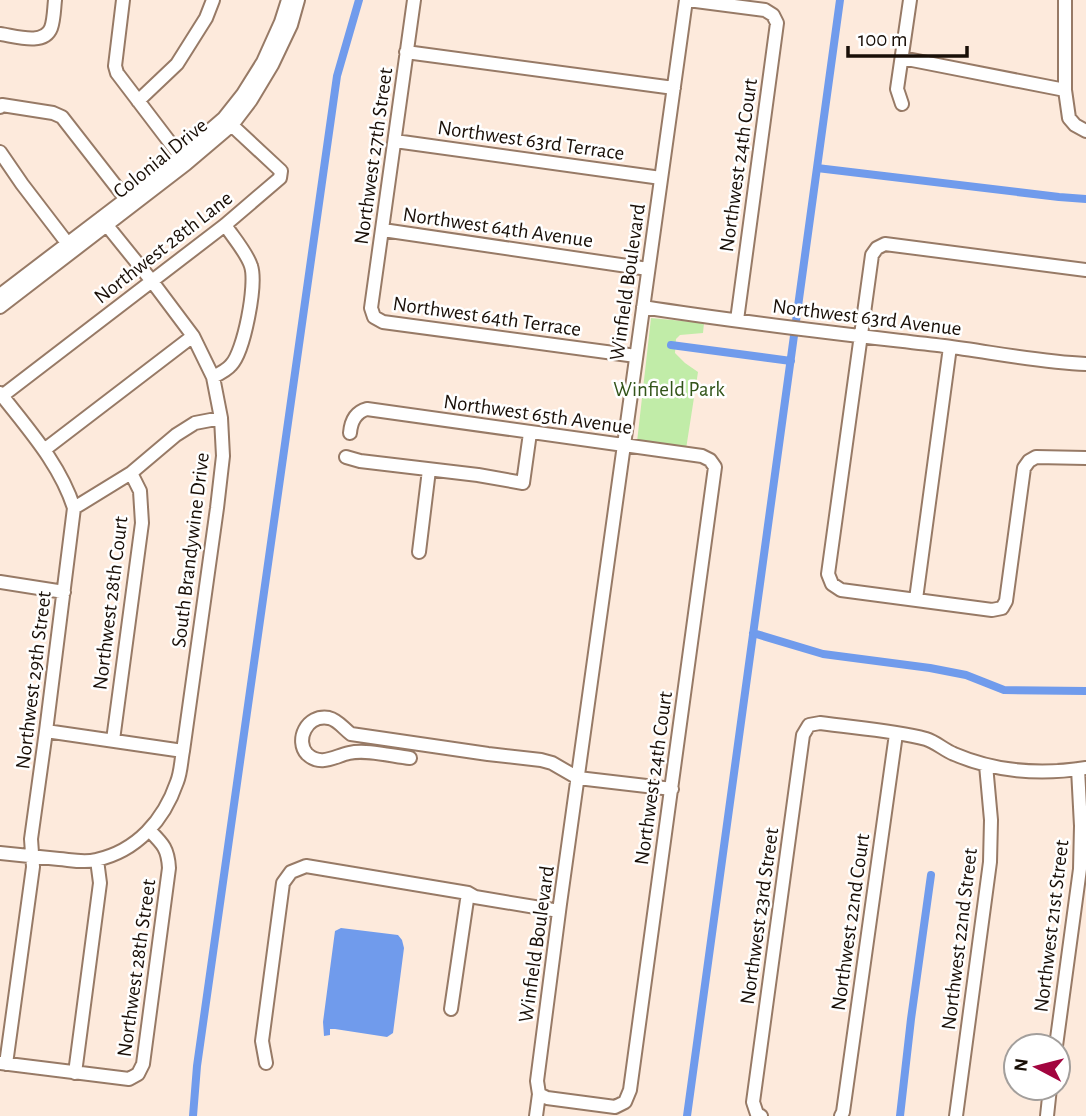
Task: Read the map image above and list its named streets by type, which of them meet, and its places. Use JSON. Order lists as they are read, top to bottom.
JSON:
{
  "streets": {
    "street": [
      "Northwest 63rd Terrace",
      "Northwest 27th Street",
      "Colonial Drive",
      "Northwest 24th Court",
      "Northwest 64th Avenue",
      "Northwest 28th Lane",
      "Winfield Boulevard",
      "Northwest 64th Terrace",
      "Northwest 63rd Avenue",
      "Northwest 65th Avenue",
      "South Brandywine Drive",
      "Northwest 28th Court",
      "Northwest 29th Street",
      "Northwest 23rd Street",
      "Northwest 22nd Court",
      "Northwest 21st Street",
      "Northwest 22nd Street",
      "Northwest 28th Street"
    ]
  },
  "crossings": [
    ["Northwest 63rd Terrace", "Northwest 27th Street"],
    ["Northwest 63rd Terrace", "Winfield Boulevard"],
    ["Northwest 27th Street", "Northwest 64th Avenue"],
    ["Northwest 27th Street", "Northwest 64th Terrace"],
    ["Colonial Drive", "Northwest 28th Lane"],
    ["Colonial Drive", "South Brandywine Drive"],
    ["Northwest 24th Court", "Winfield Boulevard"],
    ["Northwest 24th Court", "Northwest 63rd Avenue"],
    ["Northwest 24th Court", "Northwest 65th Avenue"],
    ["Northwest 64th Avenue", "Winfield Boulevard"],
    ["Northwest 28th Lane", "South Brandywine Drive"],
    ["Winfield Boulevard", "Northwest 64th Terrace"],
    ["Winfield Boulevard", "Northwest 63rd Avenue"],
    ["Winfield Boulevard", "Northwest 65th Avenue"],
    ["South Brandywine Drive", "Northwest 28th Street"],
    ["Northwest 23rd Street", "Northwest 22nd Court"]
  ],
  "parks": ["Winfield Park"],
  "scale_bar": "100 m",
  "north": "left"
}
